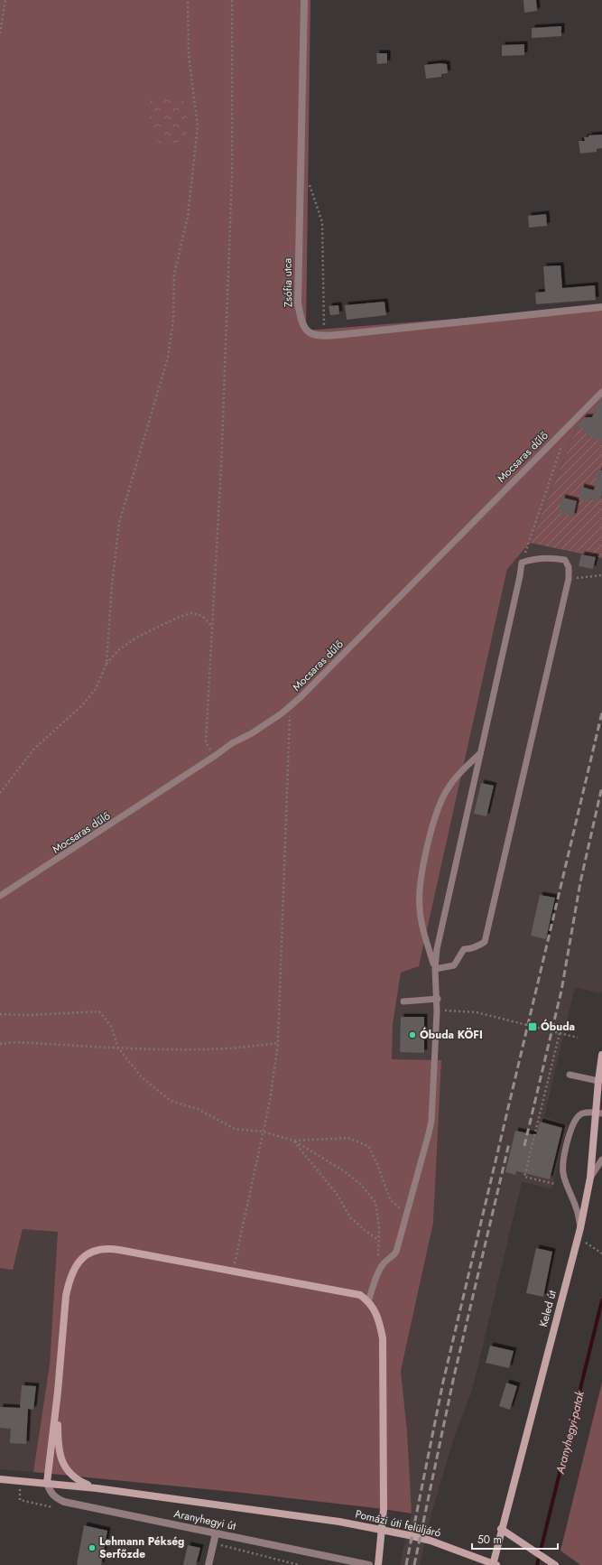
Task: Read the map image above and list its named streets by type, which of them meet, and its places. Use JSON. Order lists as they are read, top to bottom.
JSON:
{
  "streets": {
    "street": [
      "Zsófia utca",
      "Keled út",
      "Aranyhegyi út",
      "Pomázi úti felüljáró"
    ],
    "lane": ["Mocsaras dűlő"]
  },
  "crossings": [
    ["Aranyhegyi út", "Pomázi úti felüljáró"]
  ],
  "water": ["Aranyhegyi-patak"],
  "places": {
    "transit": ["Óbuda"],
    "other": ["Óbuda KÖFI", "Lehmann Pékség Serfőzde"]
  },
  "scale_bar": "50 m"
}
